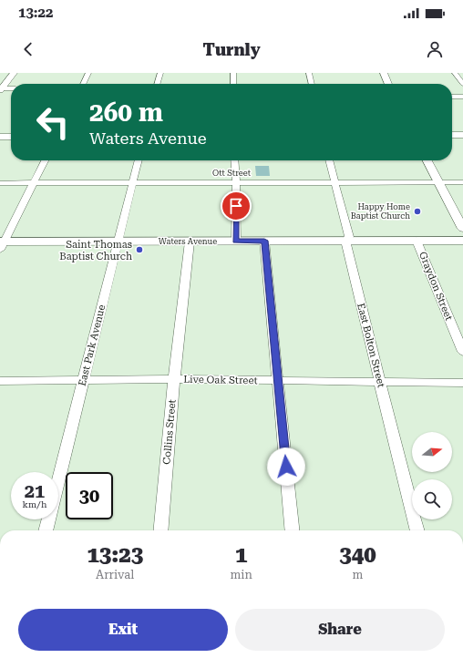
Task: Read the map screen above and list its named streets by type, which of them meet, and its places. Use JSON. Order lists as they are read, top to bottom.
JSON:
{
  "streets": {
    "main road": ["Waters Avenue"],
    "street": [
      "Ott Street",
      "Graydon Street",
      "East Park Avenue",
      "East Bolton Street",
      "Live Oak Street",
      "Collins Street"
    ]
  },
  "crossings": [
    ["Ott Street", "East Park Avenue"],
    ["Ott Street", "East Bolton Street"],
    ["Waters Avenue", "Graydon Street"],
    ["Waters Avenue", "East Park Avenue"],
    ["Waters Avenue", "East Bolton Street"],
    ["Waters Avenue", "Collins Street"],
    ["East Park Avenue", "Live Oak Street"],
    ["East Bolton Street", "Live Oak Street"],
    ["Live Oak Street", "Collins Street"]
  ],
  "places": ["Happy Home Baptist Church", "Saint Thomas Baptist Church"],
  "north": "right",
  "page": {
    "status": "13:22",
    "header": "Turnly",
    "turn": ["260 m", "Waters Avenue"],
    "speed": "21 km/h",
    "limit": "30",
    "eta": [
      "13:23",
      "Arrival",
      "1",
      "min",
      "340",
      "m"
    ],
    "buttons": ["Exit", "Share"]
  }
}
